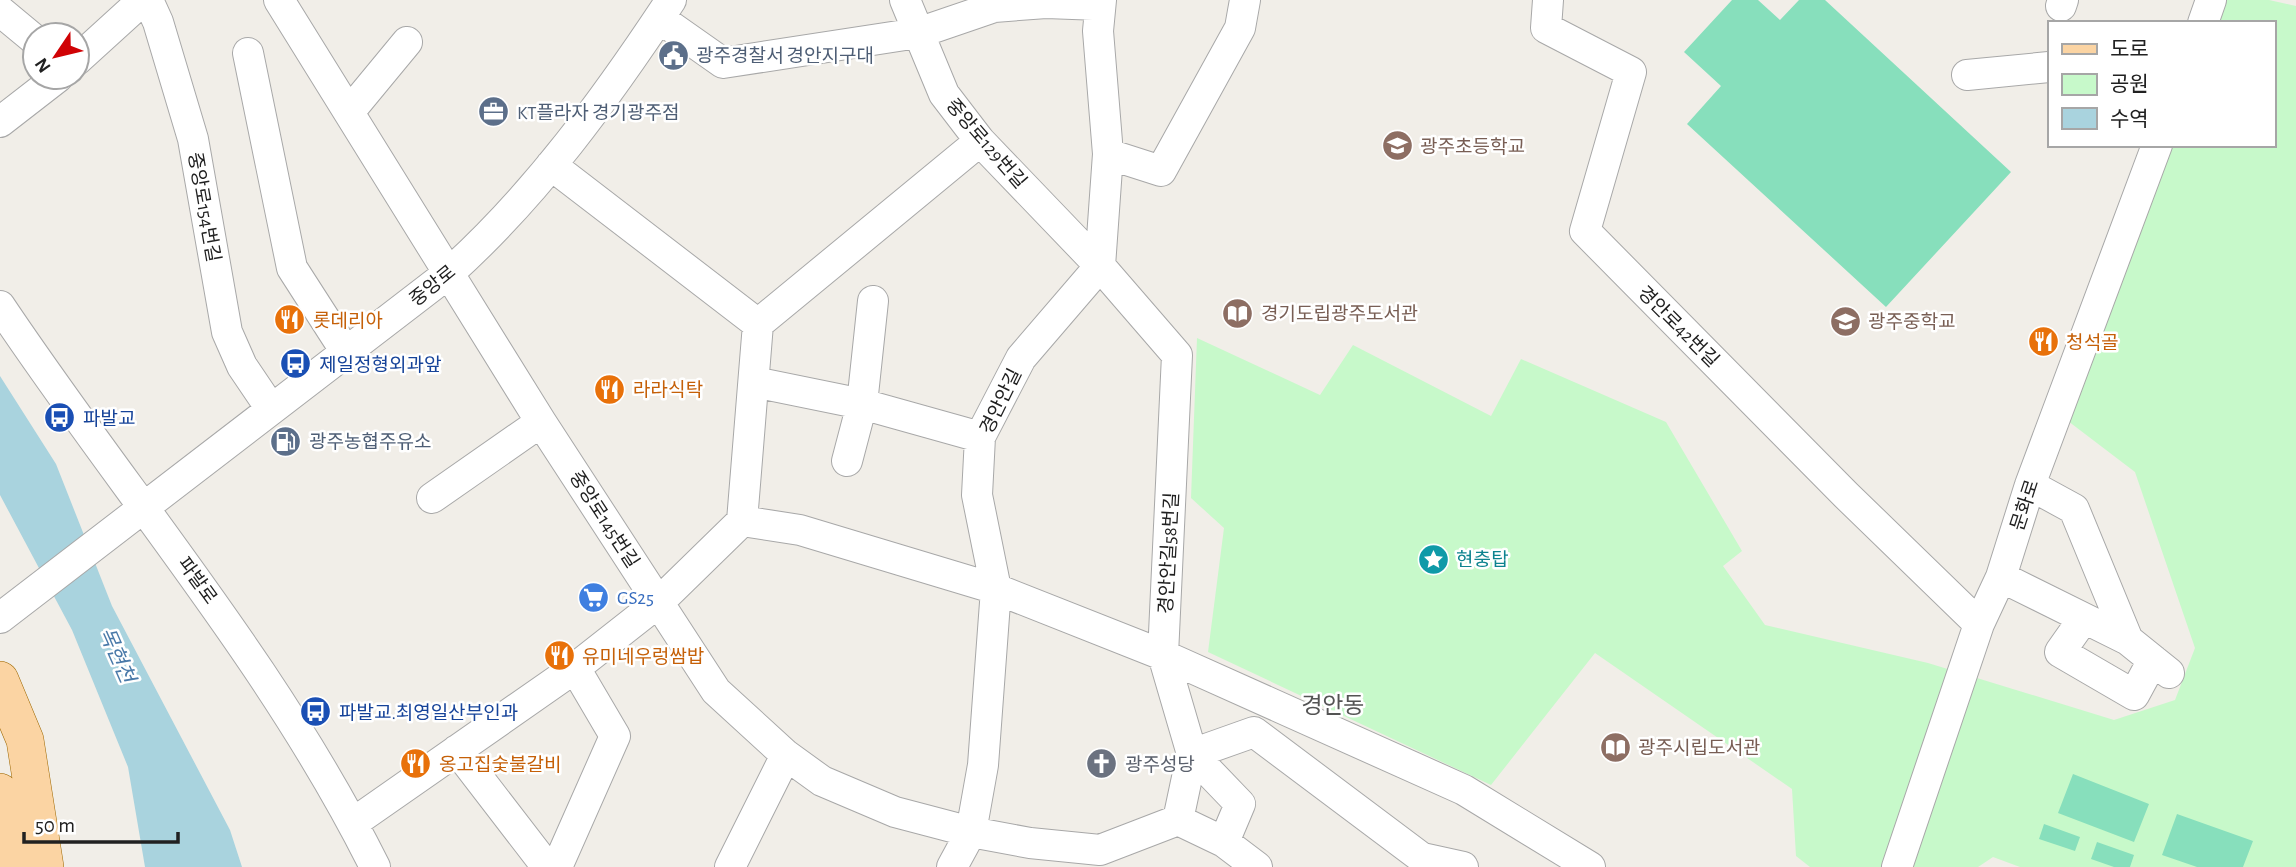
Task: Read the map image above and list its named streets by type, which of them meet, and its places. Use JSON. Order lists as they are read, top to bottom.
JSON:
{
  "streets": {
    "street": [
      "중앙로129번길",
      "중앙로154번길",
      "중앙로",
      "경안로42번길",
      "경안안길",
      "문화로",
      "중앙로145번길",
      "경안안길58번길",
      "파발로"
    ]
  },
  "crossings": [
    ["중앙로129번길", "경안안길"],
    ["중앙로129번길", "경안안길58번길"],
    ["중앙로154번길", "중앙로"],
    ["중앙로", "중앙로145번길"],
    ["중앙로", "파발로"],
    ["경안로42번길", "문화로"],
    ["경안안길", "중앙로145번길"],
    ["경안안길", "경안안길58번길"]
  ],
  "districts": ["경안동"],
  "water": ["목현천"],
  "places": {
    "public building": ["광주경찰서 경안지구대"],
    "office": ["KT플라자 경기광주점"],
    "school or university": ["광주초등학교", "광주중학교"],
    "library": ["경기도립광주도서관", "광주시립도서관"],
    "restaurant": [
      "롯데리아",
      "청석골",
      "라라식탁",
      "유미네우렁쌈밥",
      "옹고집숯불갈비"
    ],
    "bus stop": ["제일정형외과앞", "파발교", "파발교.최영일산부인과"],
    "fuel station": ["광주농협주유소"],
    "place": ["현충탑"],
    "supermarket": ["GS25"],
    "church": ["광주성당"]
  },
  "legend": ["도로", "공원", "수역"],
  "scale_bar": "50 m",
  "north": "bottom left"
}
